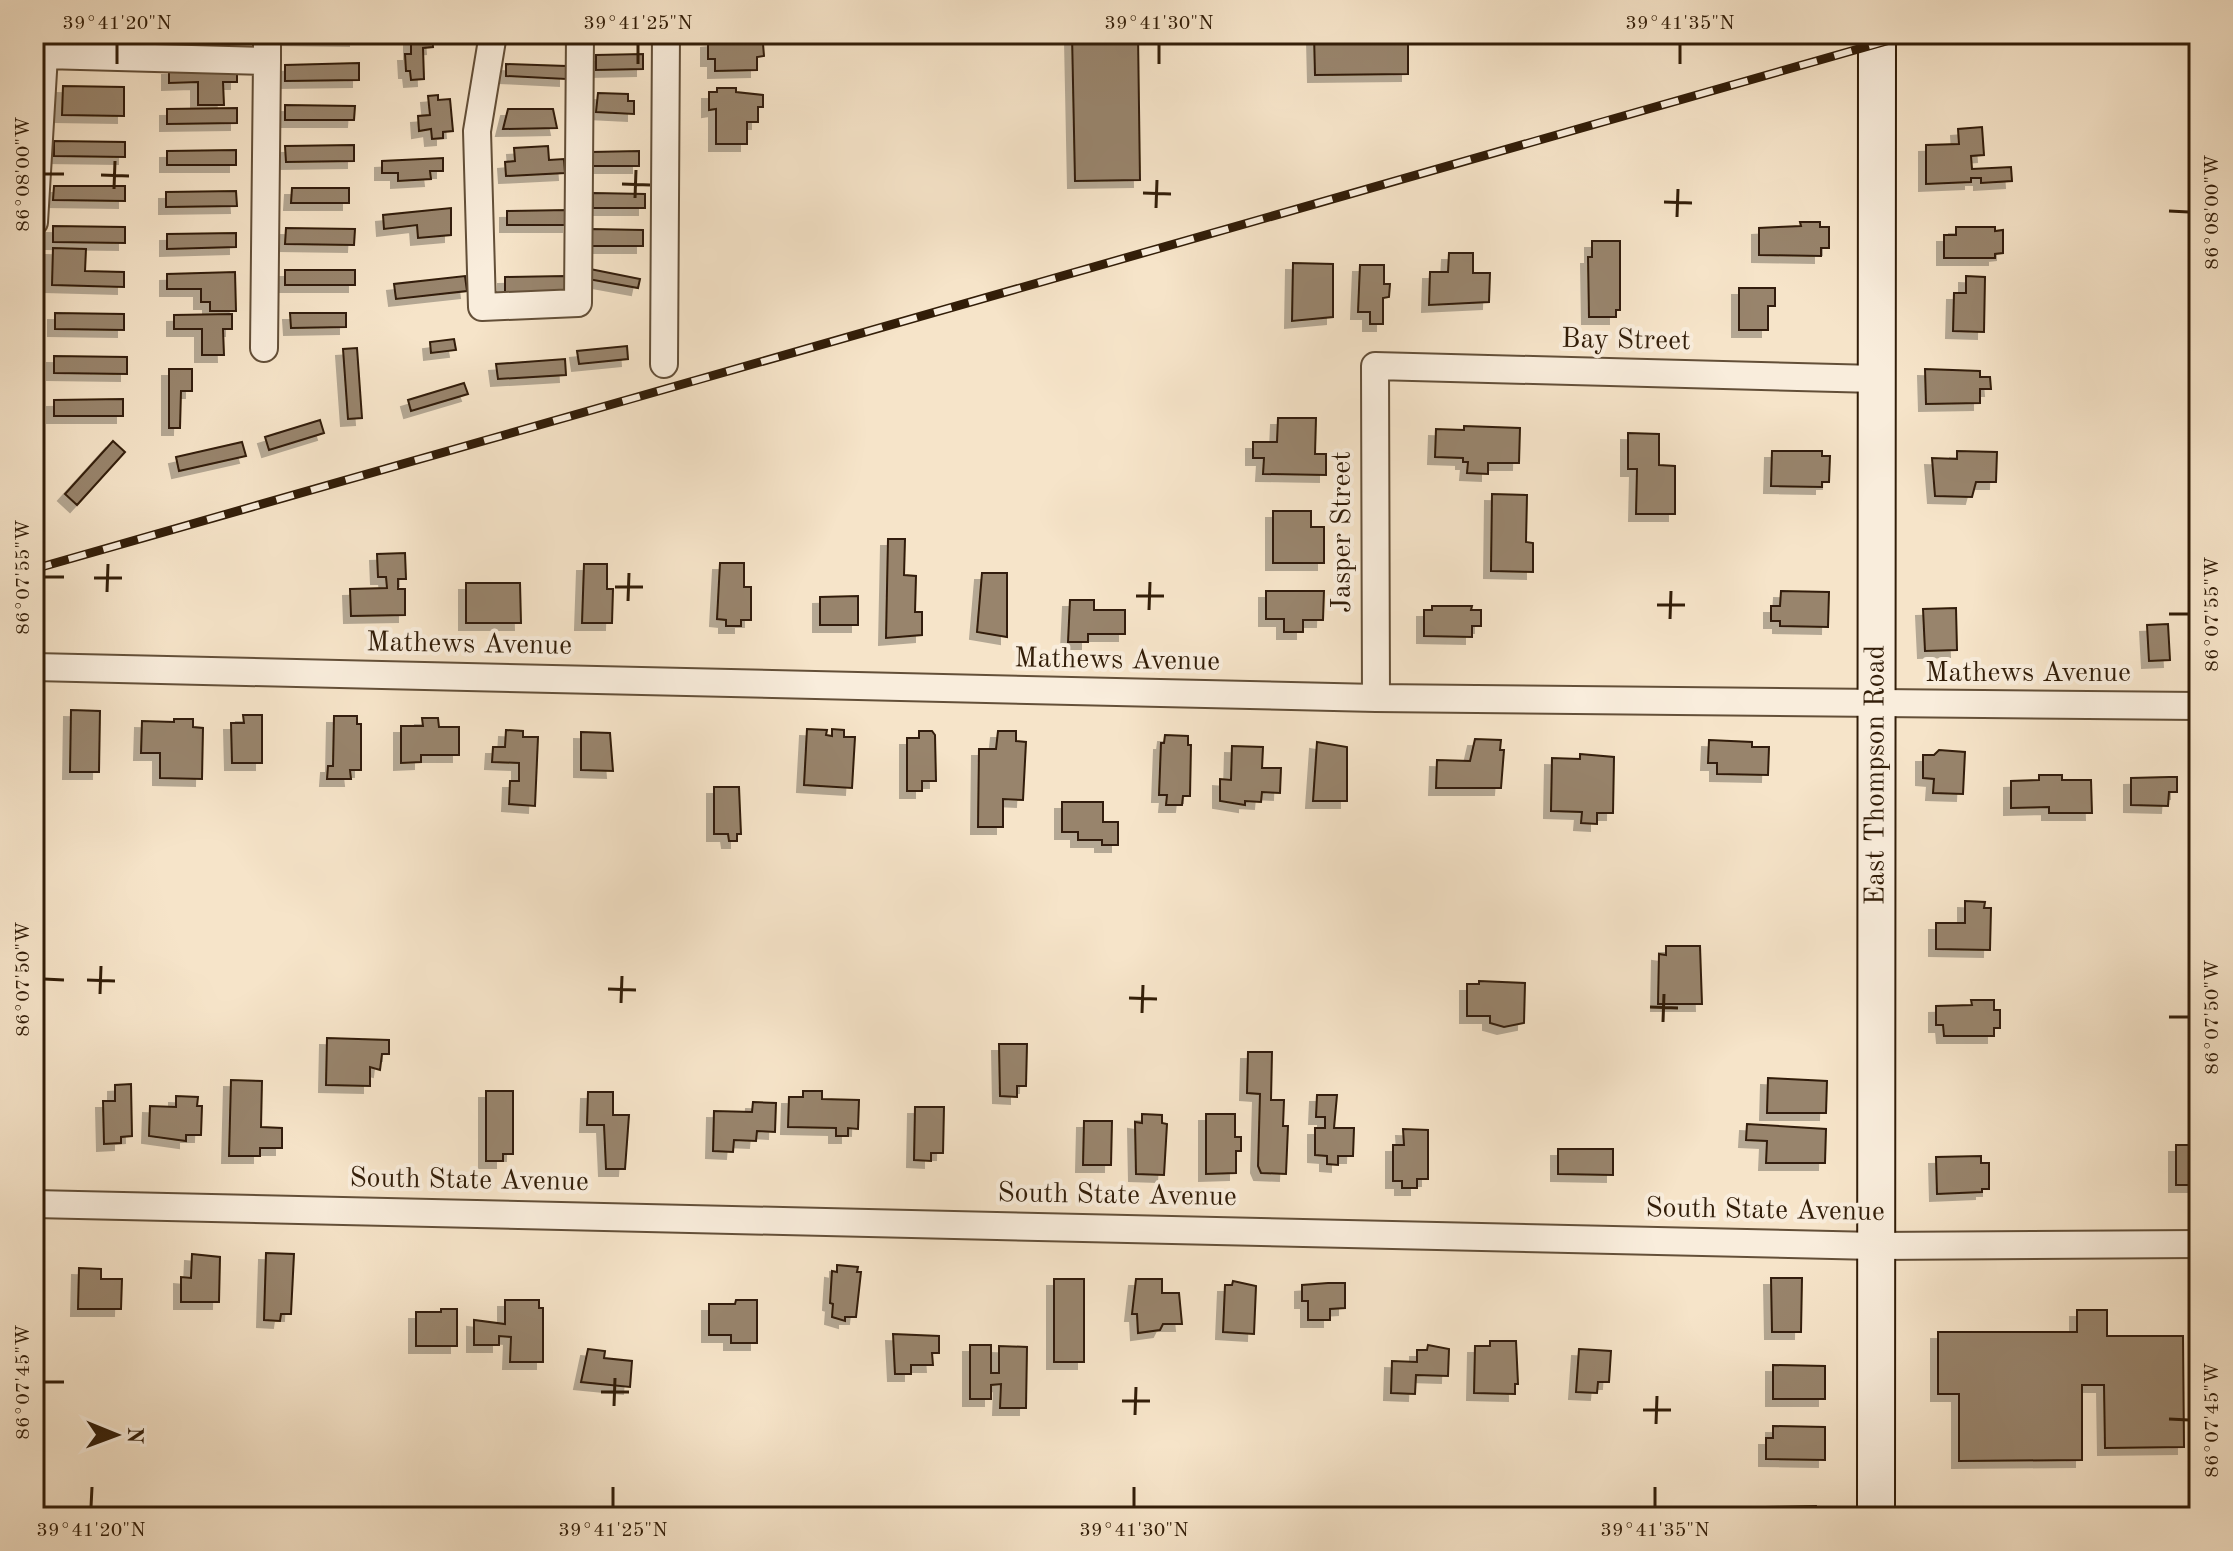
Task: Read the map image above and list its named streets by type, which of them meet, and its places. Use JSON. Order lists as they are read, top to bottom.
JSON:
{
  "streets": {
    "main road": ["East Thompson Road"],
    "street": [
      "Bay Street",
      "Jasper Street",
      "Mathews Avenue",
      "South State Avenue"
    ]
  },
  "crossings": [
    ["Bay Street", "Jasper Street"],
    ["Bay Street", "East Thompson Road"],
    ["Jasper Street", "Mathews Avenue"],
    ["Mathews Avenue", "East Thompson Road"],
    ["East Thompson Road", "South State Avenue"]
  ],
  "north": "right",
  "coordinates": [
    "39°41'20\"N",
    "39°41'25\"N",
    "39°41'30\"N",
    "39°41'35\"N",
    "86°08'00\"W",
    "86°07'55\"W",
    "86°07'50\"W",
    "86°07'45\"W"
  ]
}
